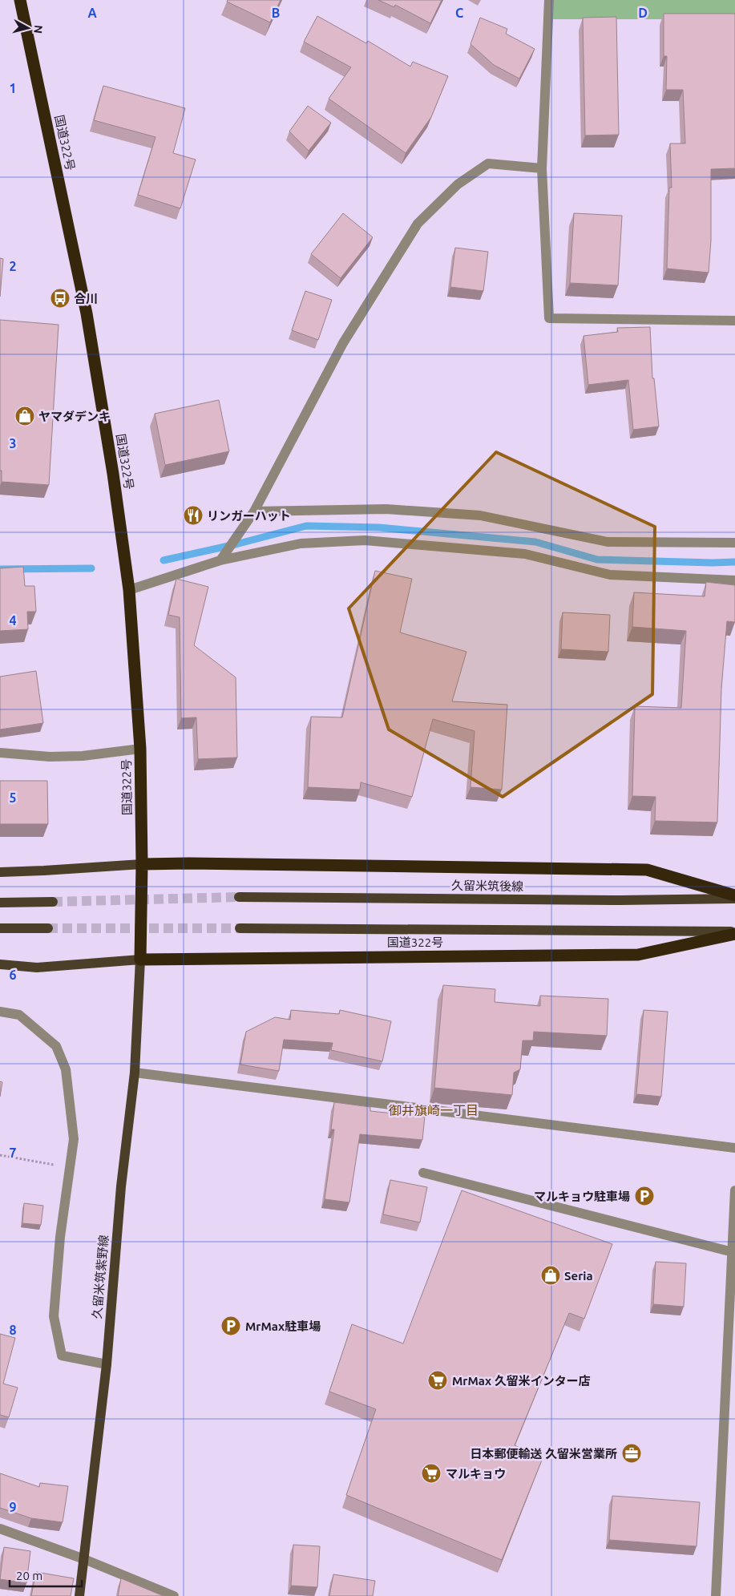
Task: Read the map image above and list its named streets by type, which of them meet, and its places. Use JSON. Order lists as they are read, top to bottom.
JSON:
{
  "streets": {
    "highway": ["国道322号"],
    "main road": ["久留米筑後線", "久留米筑紫野線"]
  },
  "crossings": [
    ["国道322号", "久留米筑紫野線"]
  ],
  "districts": ["御井旗崎一丁目"],
  "places": {
    "bus stop": ["合川"],
    "shop": ["ヤマダデンキ", "Seria"],
    "restaurant": ["リンガーハット"],
    "parking": ["マルキョウ駐車場", "MrMax駐車場"],
    "supermarket": ["MrMax 久留米インター店", "マルキョウ"],
    "office": ["日本郵便輸送 久留米営業所"]
  },
  "scale_bar": "20 m",
  "north": "right",
  "grid": {
    "columns": [
      "A",
      "B",
      "C",
      "D"
    ],
    "rows": [
      "1",
      "2",
      "3",
      "4",
      "5",
      "6",
      "7",
      "8",
      "9"
    ]
  }
}
